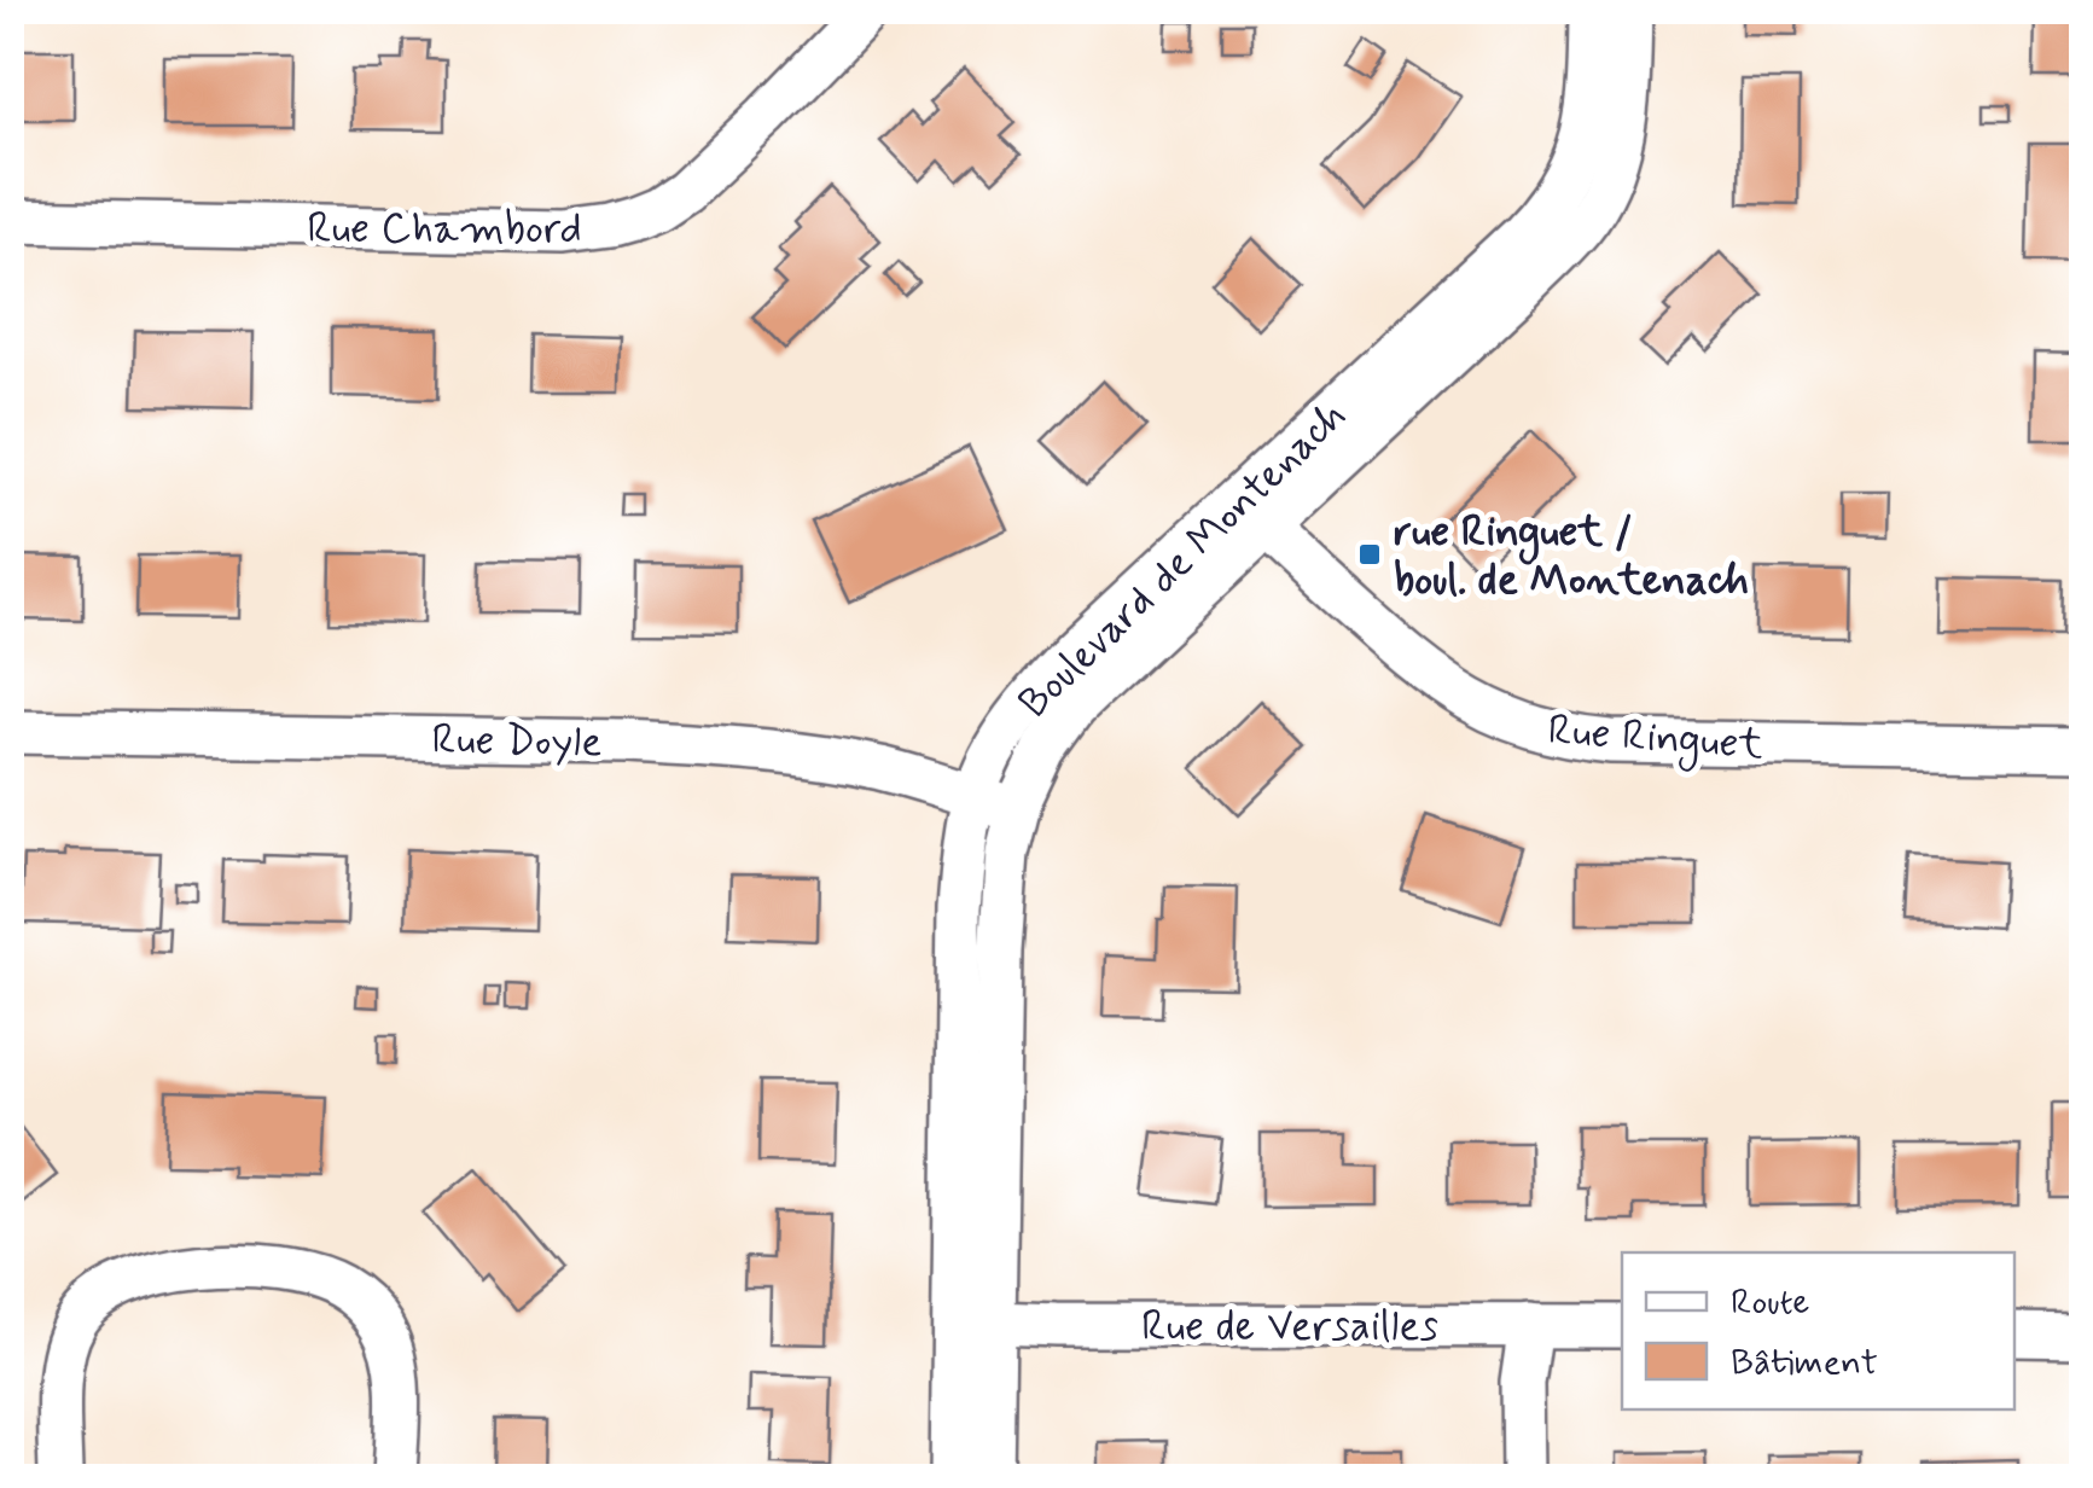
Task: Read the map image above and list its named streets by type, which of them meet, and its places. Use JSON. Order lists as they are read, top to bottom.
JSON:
{
  "streets": {
    "street": [
      "Rue Chambord",
      "Boulevard de Montenach",
      "Rue Ringuet",
      "Rue Doyle",
      "Rue de Versailles"
    ]
  },
  "crossings": [
    ["Boulevard de Montenach", "Rue Ringuet"],
    ["Boulevard de Montenach", "Rue Doyle"],
    ["Boulevard de Montenach", "Rue de Versailles"]
  ],
  "places": {
    "transit": ["rue Ringuet / boul. de Montenach"]
  },
  "legend": ["Route", "Bâtiment"]
}
